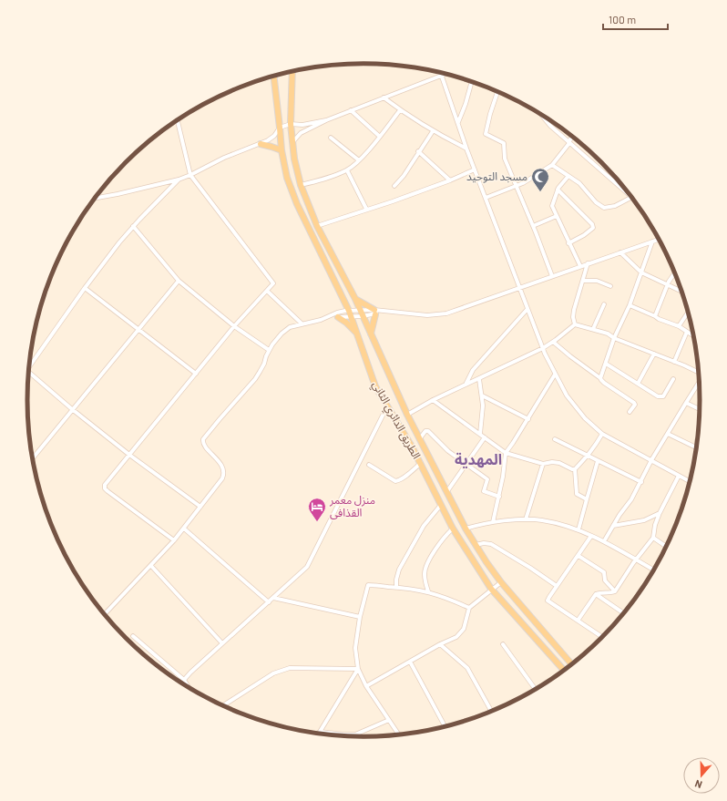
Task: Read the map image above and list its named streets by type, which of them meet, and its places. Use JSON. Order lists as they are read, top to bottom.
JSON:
{
  "streets": {
    "main road": ["الطريق الدائري الثاني"]
  },
  "districts": ["المهدية"],
  "places": {
    "mosque": ["مسجد التوحيد"],
    "hotel": ["منزل معمر القذافى"]
  },
  "scale_bar": "100 m",
  "north": "bottom"
}
